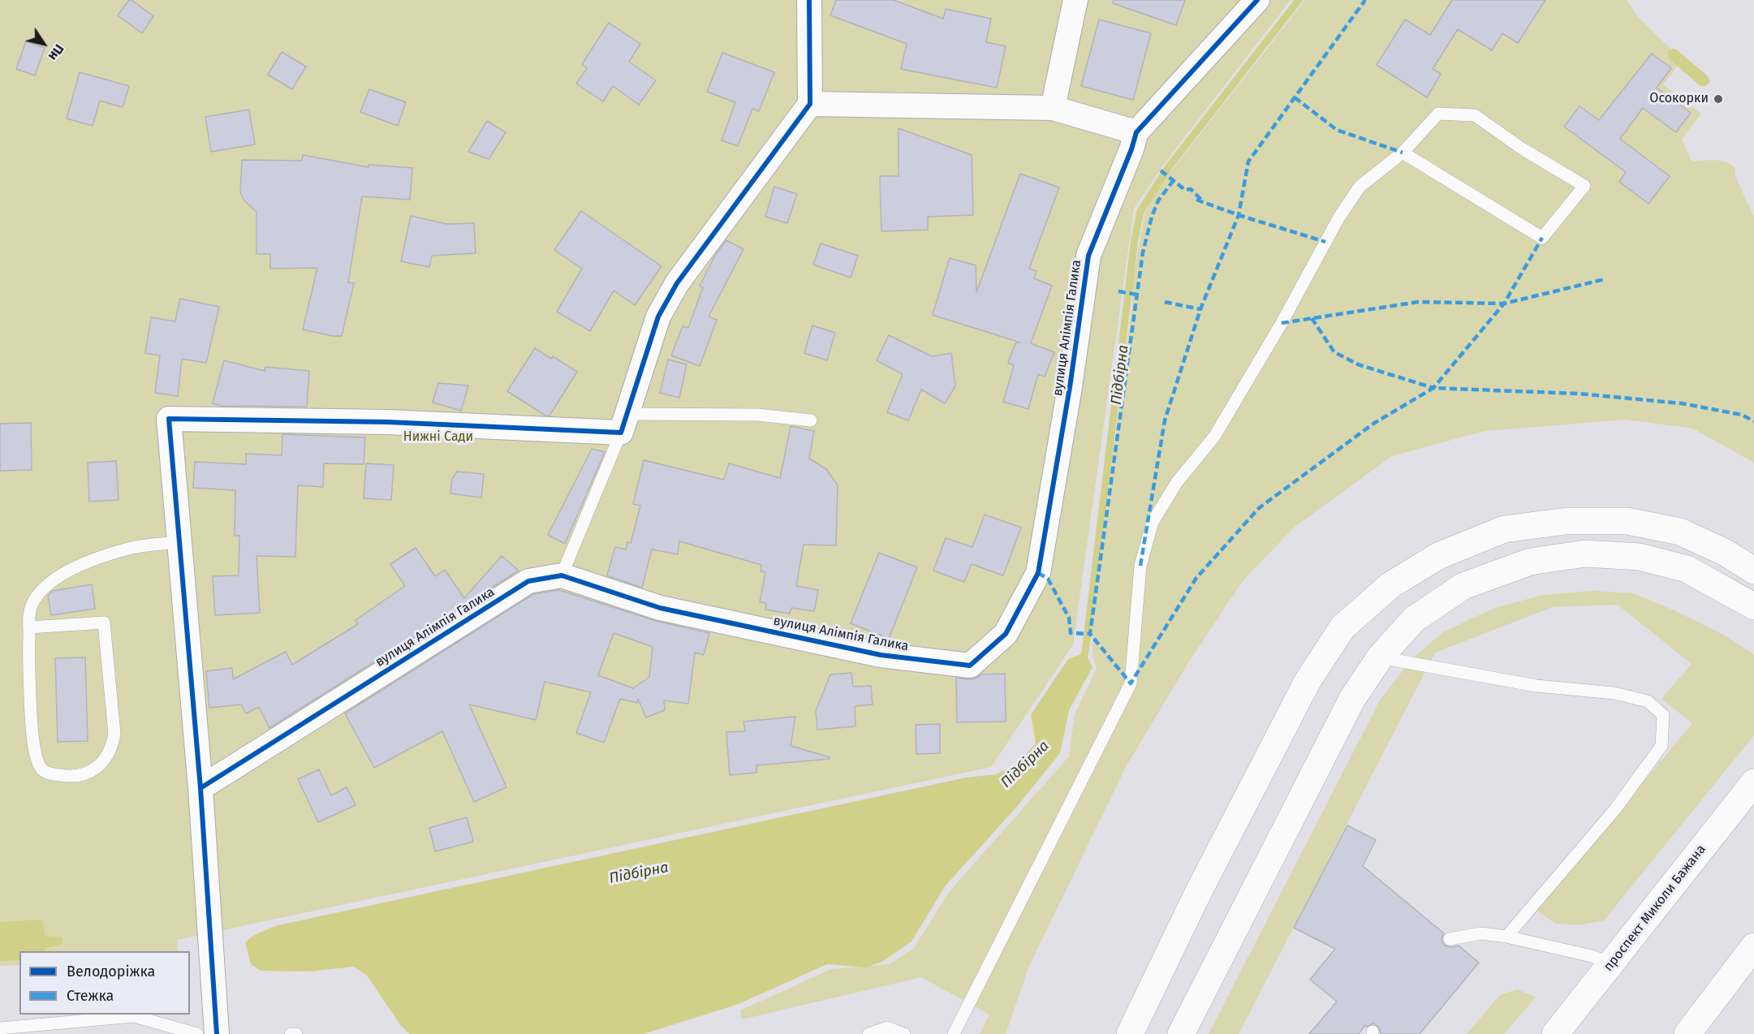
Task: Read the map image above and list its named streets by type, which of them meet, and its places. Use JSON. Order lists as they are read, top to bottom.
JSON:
{
  "streets": {
    "highway": ["проспект Миколи Бажана"],
    "street": ["вулиця Алімпія Галика"]
  },
  "water": ["Підбірна"],
  "parks": ["Нижні Сади"],
  "places": ["Осокорки"],
  "legend": ["Велодоріжка", "Стежка"],
  "north": "bottom right"
}
